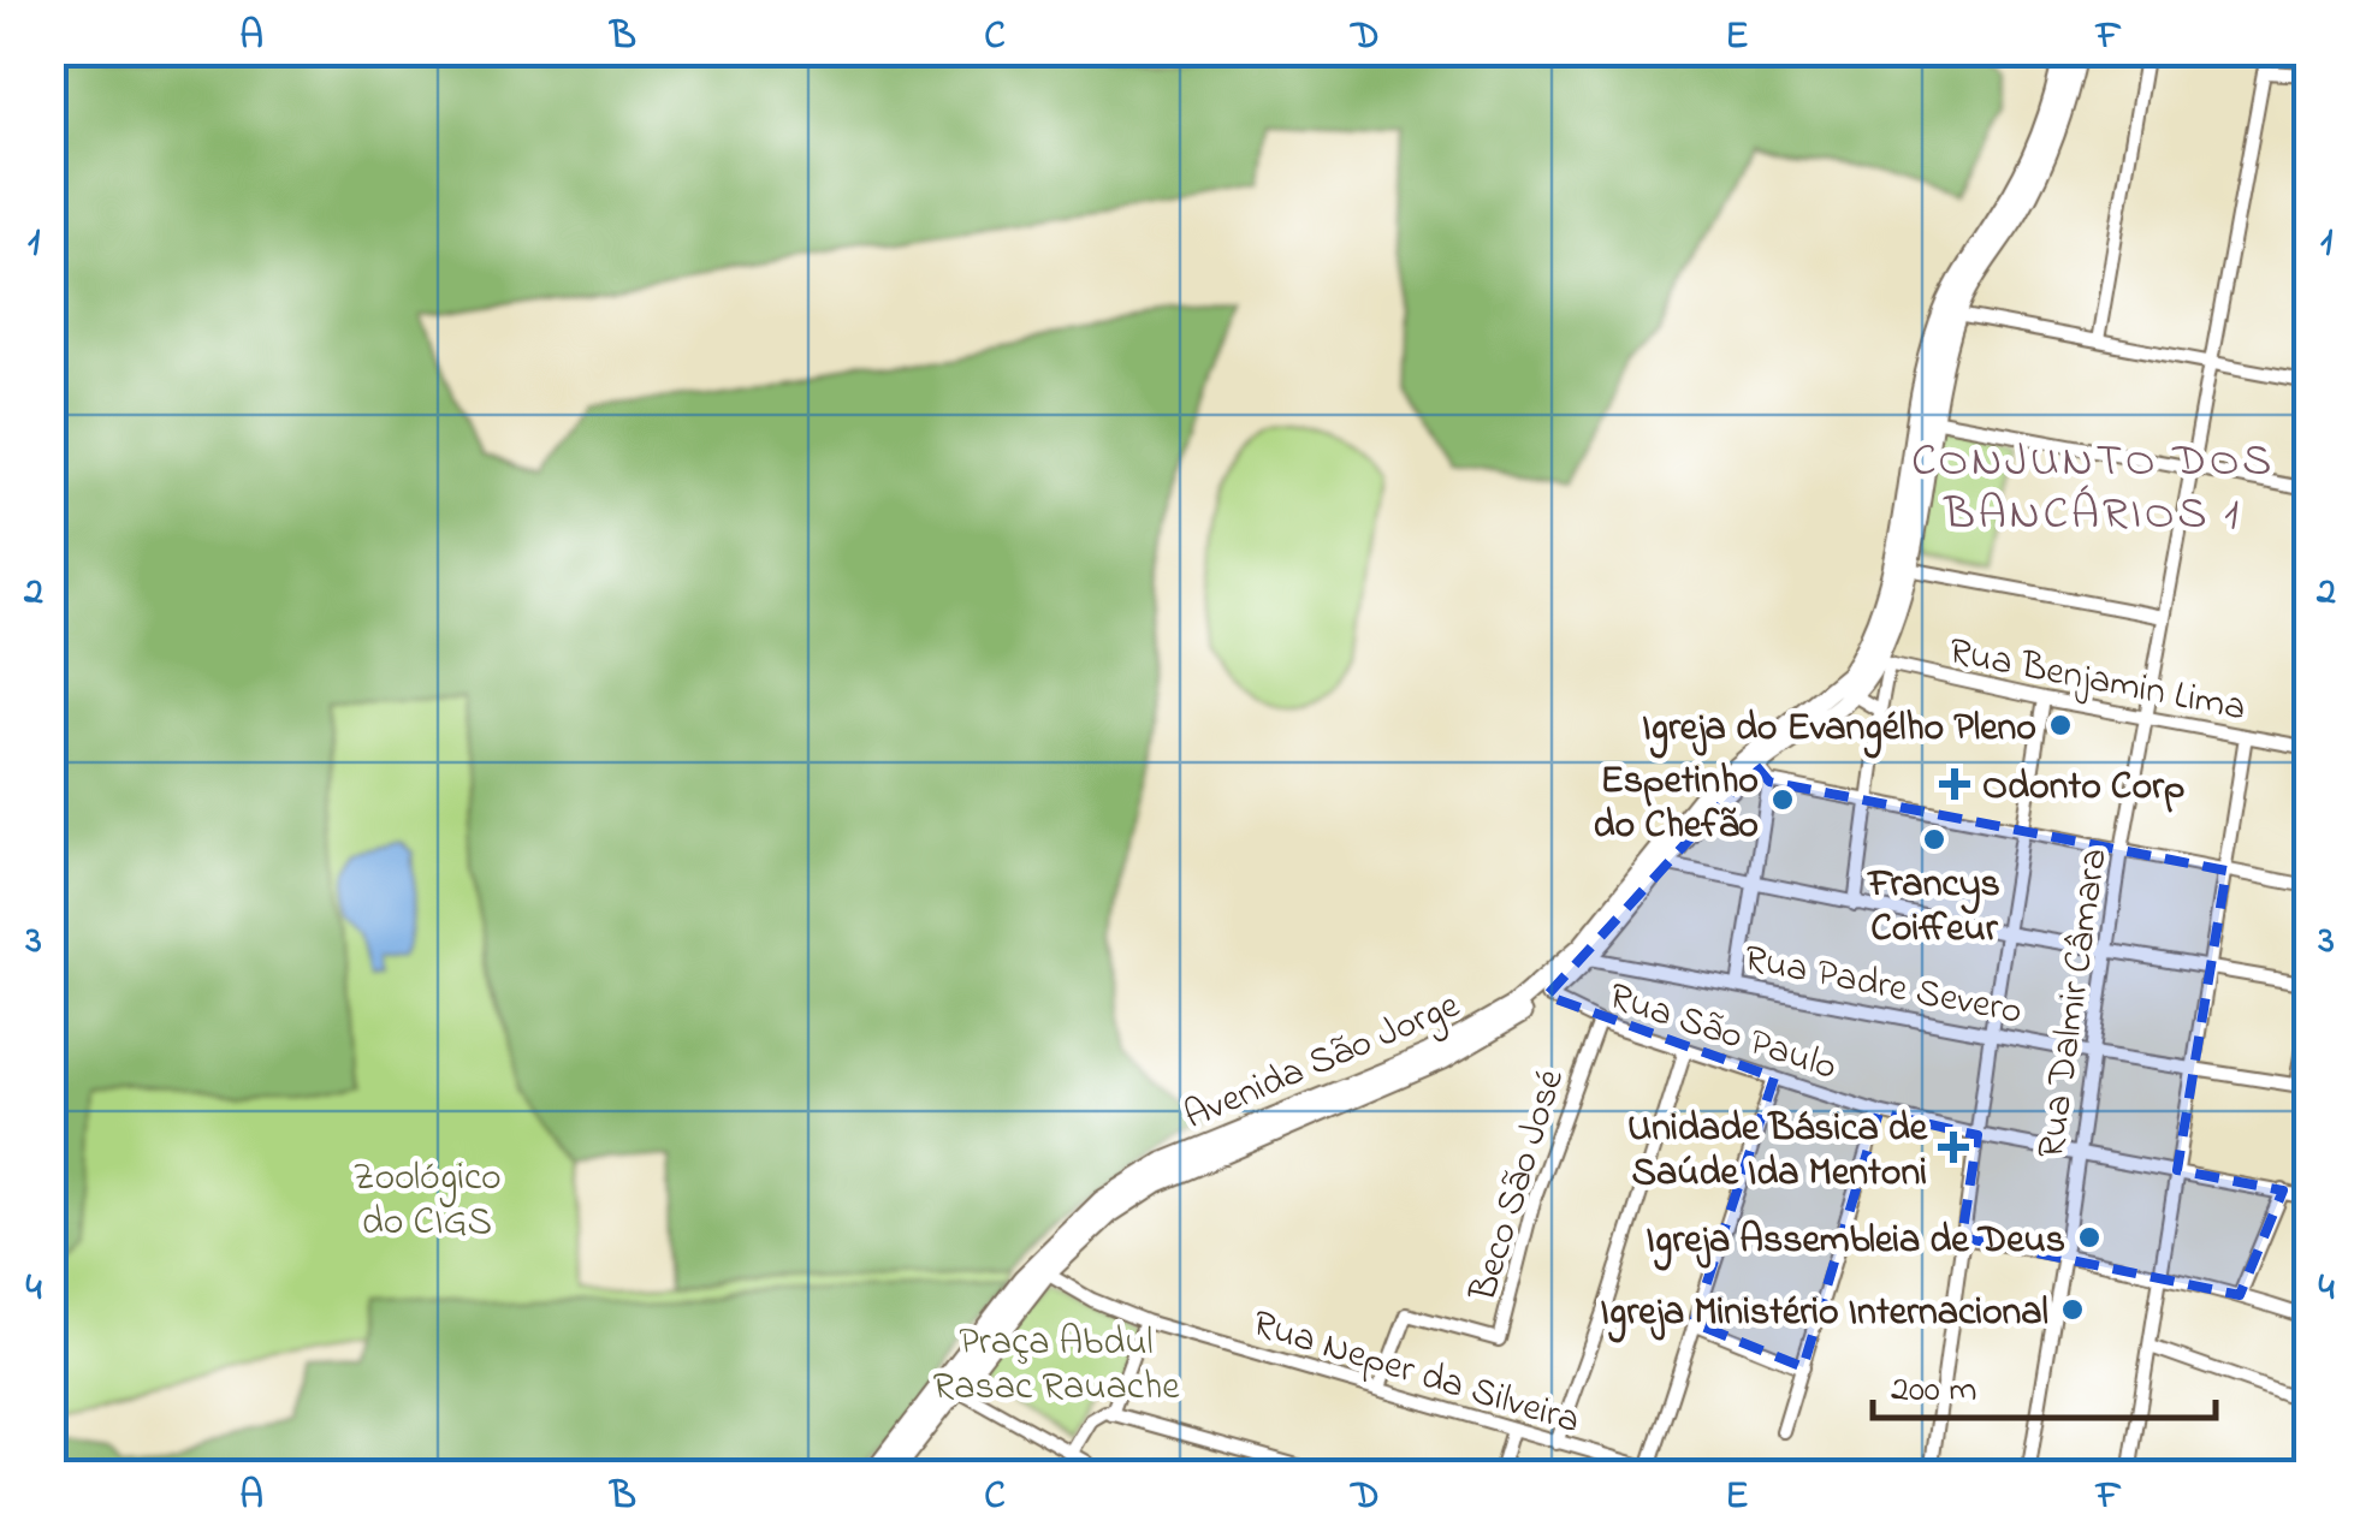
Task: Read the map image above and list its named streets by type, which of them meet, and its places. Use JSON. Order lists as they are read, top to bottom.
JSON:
{
  "streets": {
    "main road": ["Avenida São Jorge"],
    "street": [
      "Rua Benjamin Lima",
      "Rua Padre Severo",
      "Rua Dalmir Câmara",
      "Rua São Paulo",
      "Beco São José",
      "Rua Neper da Silveira"
    ]
  },
  "crossings": [
    ["Rua Benjamin Lima", "Rua Dalmir Câmara"],
    ["Rua Benjamin Lima", "Avenida São Jorge"],
    ["Rua Padre Severo", "Rua Dalmir Câmara"],
    ["Rua Padre Severo", "Avenida São Jorge"],
    ["Rua Dalmir Câmara", "Rua São Paulo"],
    ["Rua São Paulo", "Avenida São Jorge"],
    ["Rua São Paulo", "Beco São José"],
    ["Avenida São Jorge", "Rua Neper da Silveira"],
    ["Beco São José", "Rua Neper da Silveira"]
  ],
  "districts": ["CONJUNTO DOS BANCÁRIOS 1"],
  "parks": ["Zoológico do CIGS", "Praça Abdul Rasac Rauache"],
  "places": {
    "other": [
      "Igreja do Evangélho Pleno",
      "Espetinho do Chefão",
      "Francys Coiffeur",
      "Igreja Assembleia de Deus",
      "Igreja Ministério Internacional"
    ],
    "health": ["Odonto Corp", "Unidade Básica de Saúde Ida Mentoni"]
  },
  "scale_bar": "200 m",
  "grid": {
    "columns": [
      "A",
      "B",
      "C",
      "D",
      "E",
      "F"
    ],
    "rows": [
      "1",
      "2",
      "3",
      "4"
    ]
  }
}
